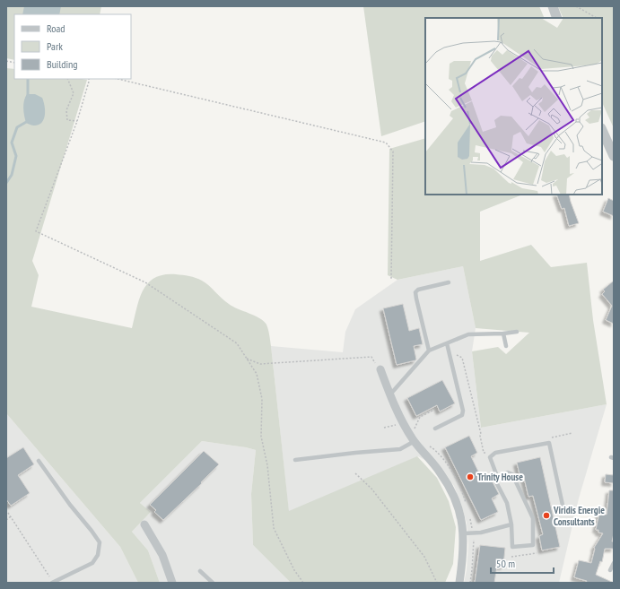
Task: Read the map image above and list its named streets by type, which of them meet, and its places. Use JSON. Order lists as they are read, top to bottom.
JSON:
{
  "places": ["Trinity House", "Viridis Energie Consultants"],
  "legend": ["Road", "Park", "Building"],
  "scale_bar": "50 m"
}
